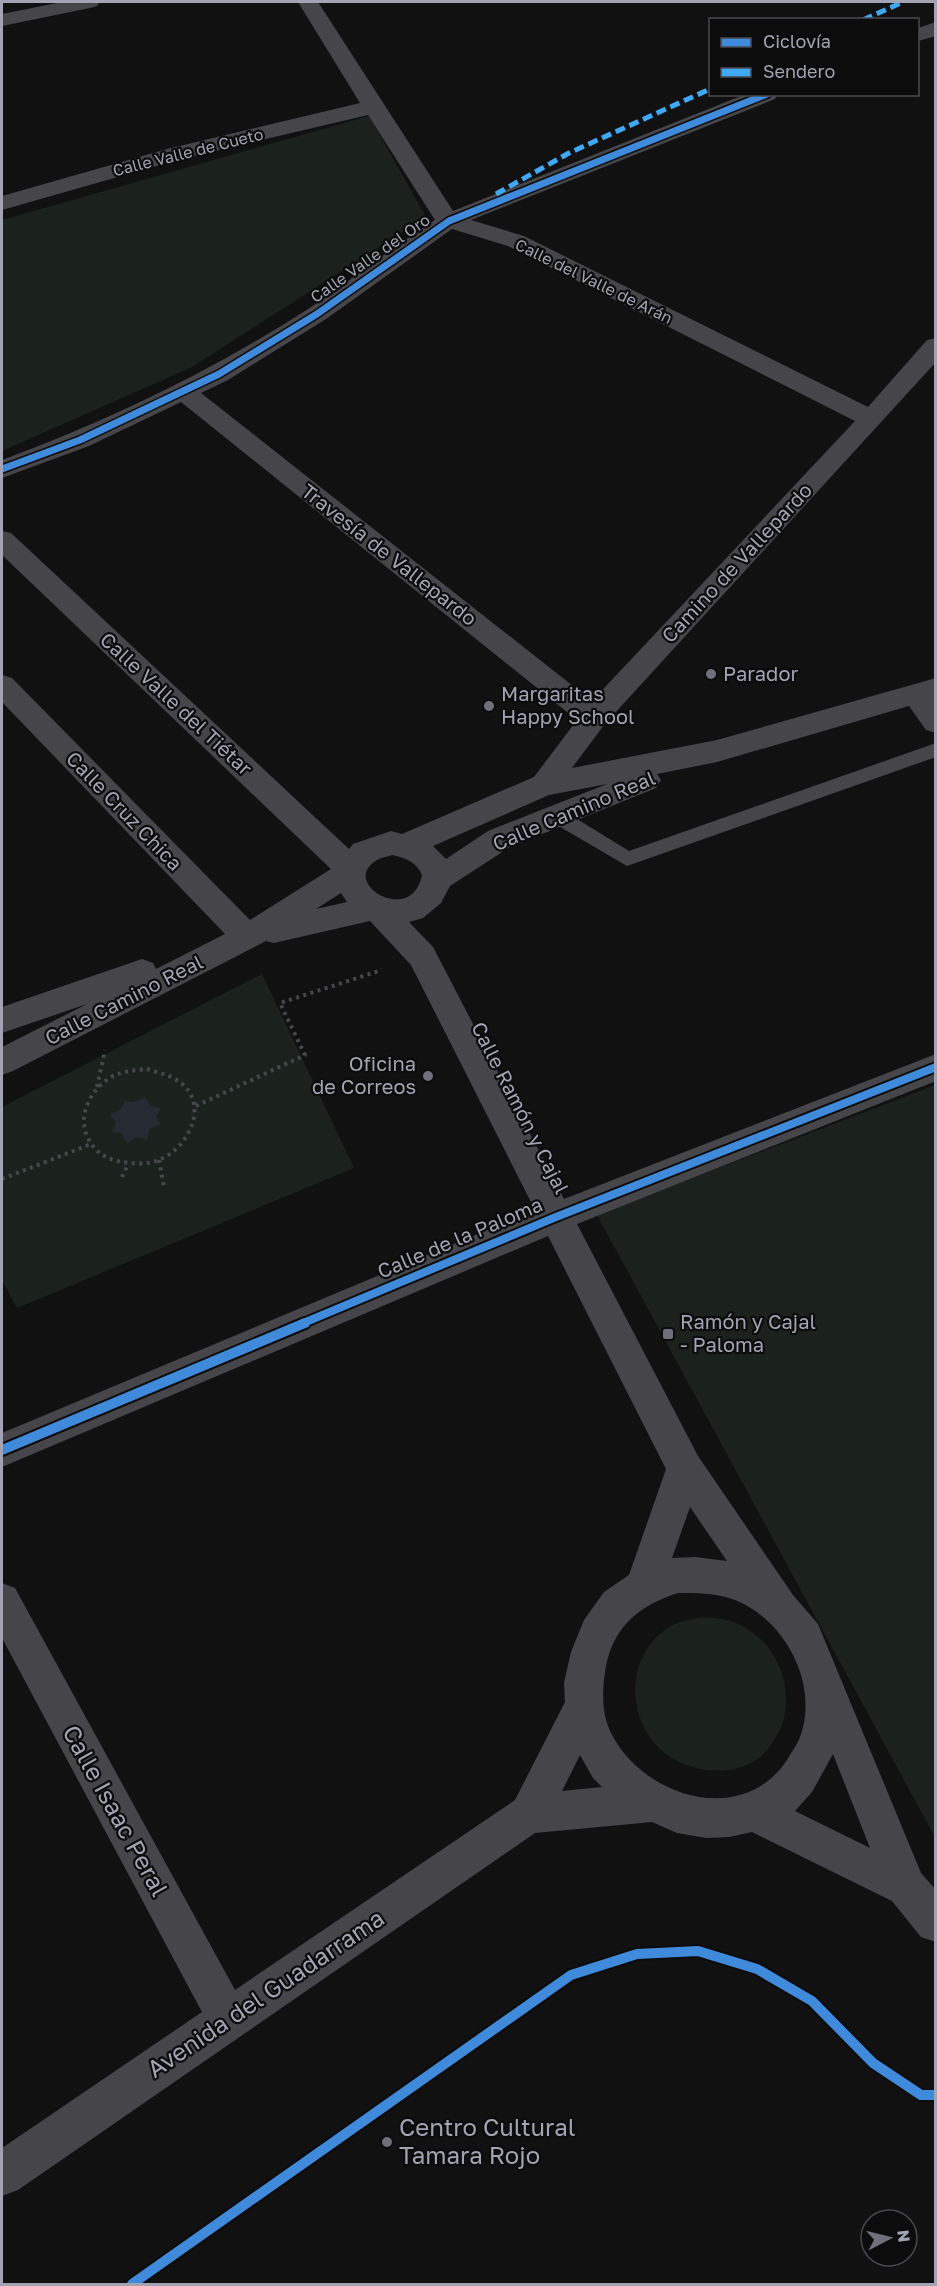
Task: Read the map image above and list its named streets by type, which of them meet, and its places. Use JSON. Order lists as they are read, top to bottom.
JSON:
{
  "streets": {
    "street": [
      "Calle Valle de Cueto",
      "Calle Valle del Oro",
      "Calle del Valle de Arán",
      "Travesía de Vallepardo",
      "Camino de Vallepardo",
      "Calle Valle del Tiétar",
      "Calle Cruz Chica",
      "Calle Camino Real",
      "Calle Ramón y Cajal",
      "Calle de la Paloma",
      "Calle Isaac Peral",
      "Avenida del Guadarrama"
    ]
  },
  "crossings": [
    ["Calle Valle del Oro", "Calle del Valle de Arán"],
    ["Calle Valle del Oro", "Travesía de Vallepardo"],
    ["Calle del Valle de Arán", "Camino de Vallepardo"],
    ["Travesía de Vallepardo", "Camino de Vallepardo"],
    ["Camino de Vallepardo", "Calle Camino Real"],
    ["Calle Valle del Tiétar", "Calle Camino Real"],
    ["Calle Valle del Tiétar", "Calle Ramón y Cajal"],
    ["Calle Cruz Chica", "Calle Camino Real"],
    ["Calle Camino Real", "Calle Ramón y Cajal"],
    ["Calle Ramón y Cajal", "Calle de la Paloma"],
    ["Calle Isaac Peral", "Avenida del Guadarrama"]
  ],
  "places": {
    "other": [
      "Parador",
      "Margaritas Happy School",
      "Oficina de Correos",
      "Centro Cultural Tamara Rojo"
    ],
    "transit": ["Ramón y Cajal - Paloma"]
  },
  "legend": ["Ciclovía", "Sendero"],
  "north": "right"
}
